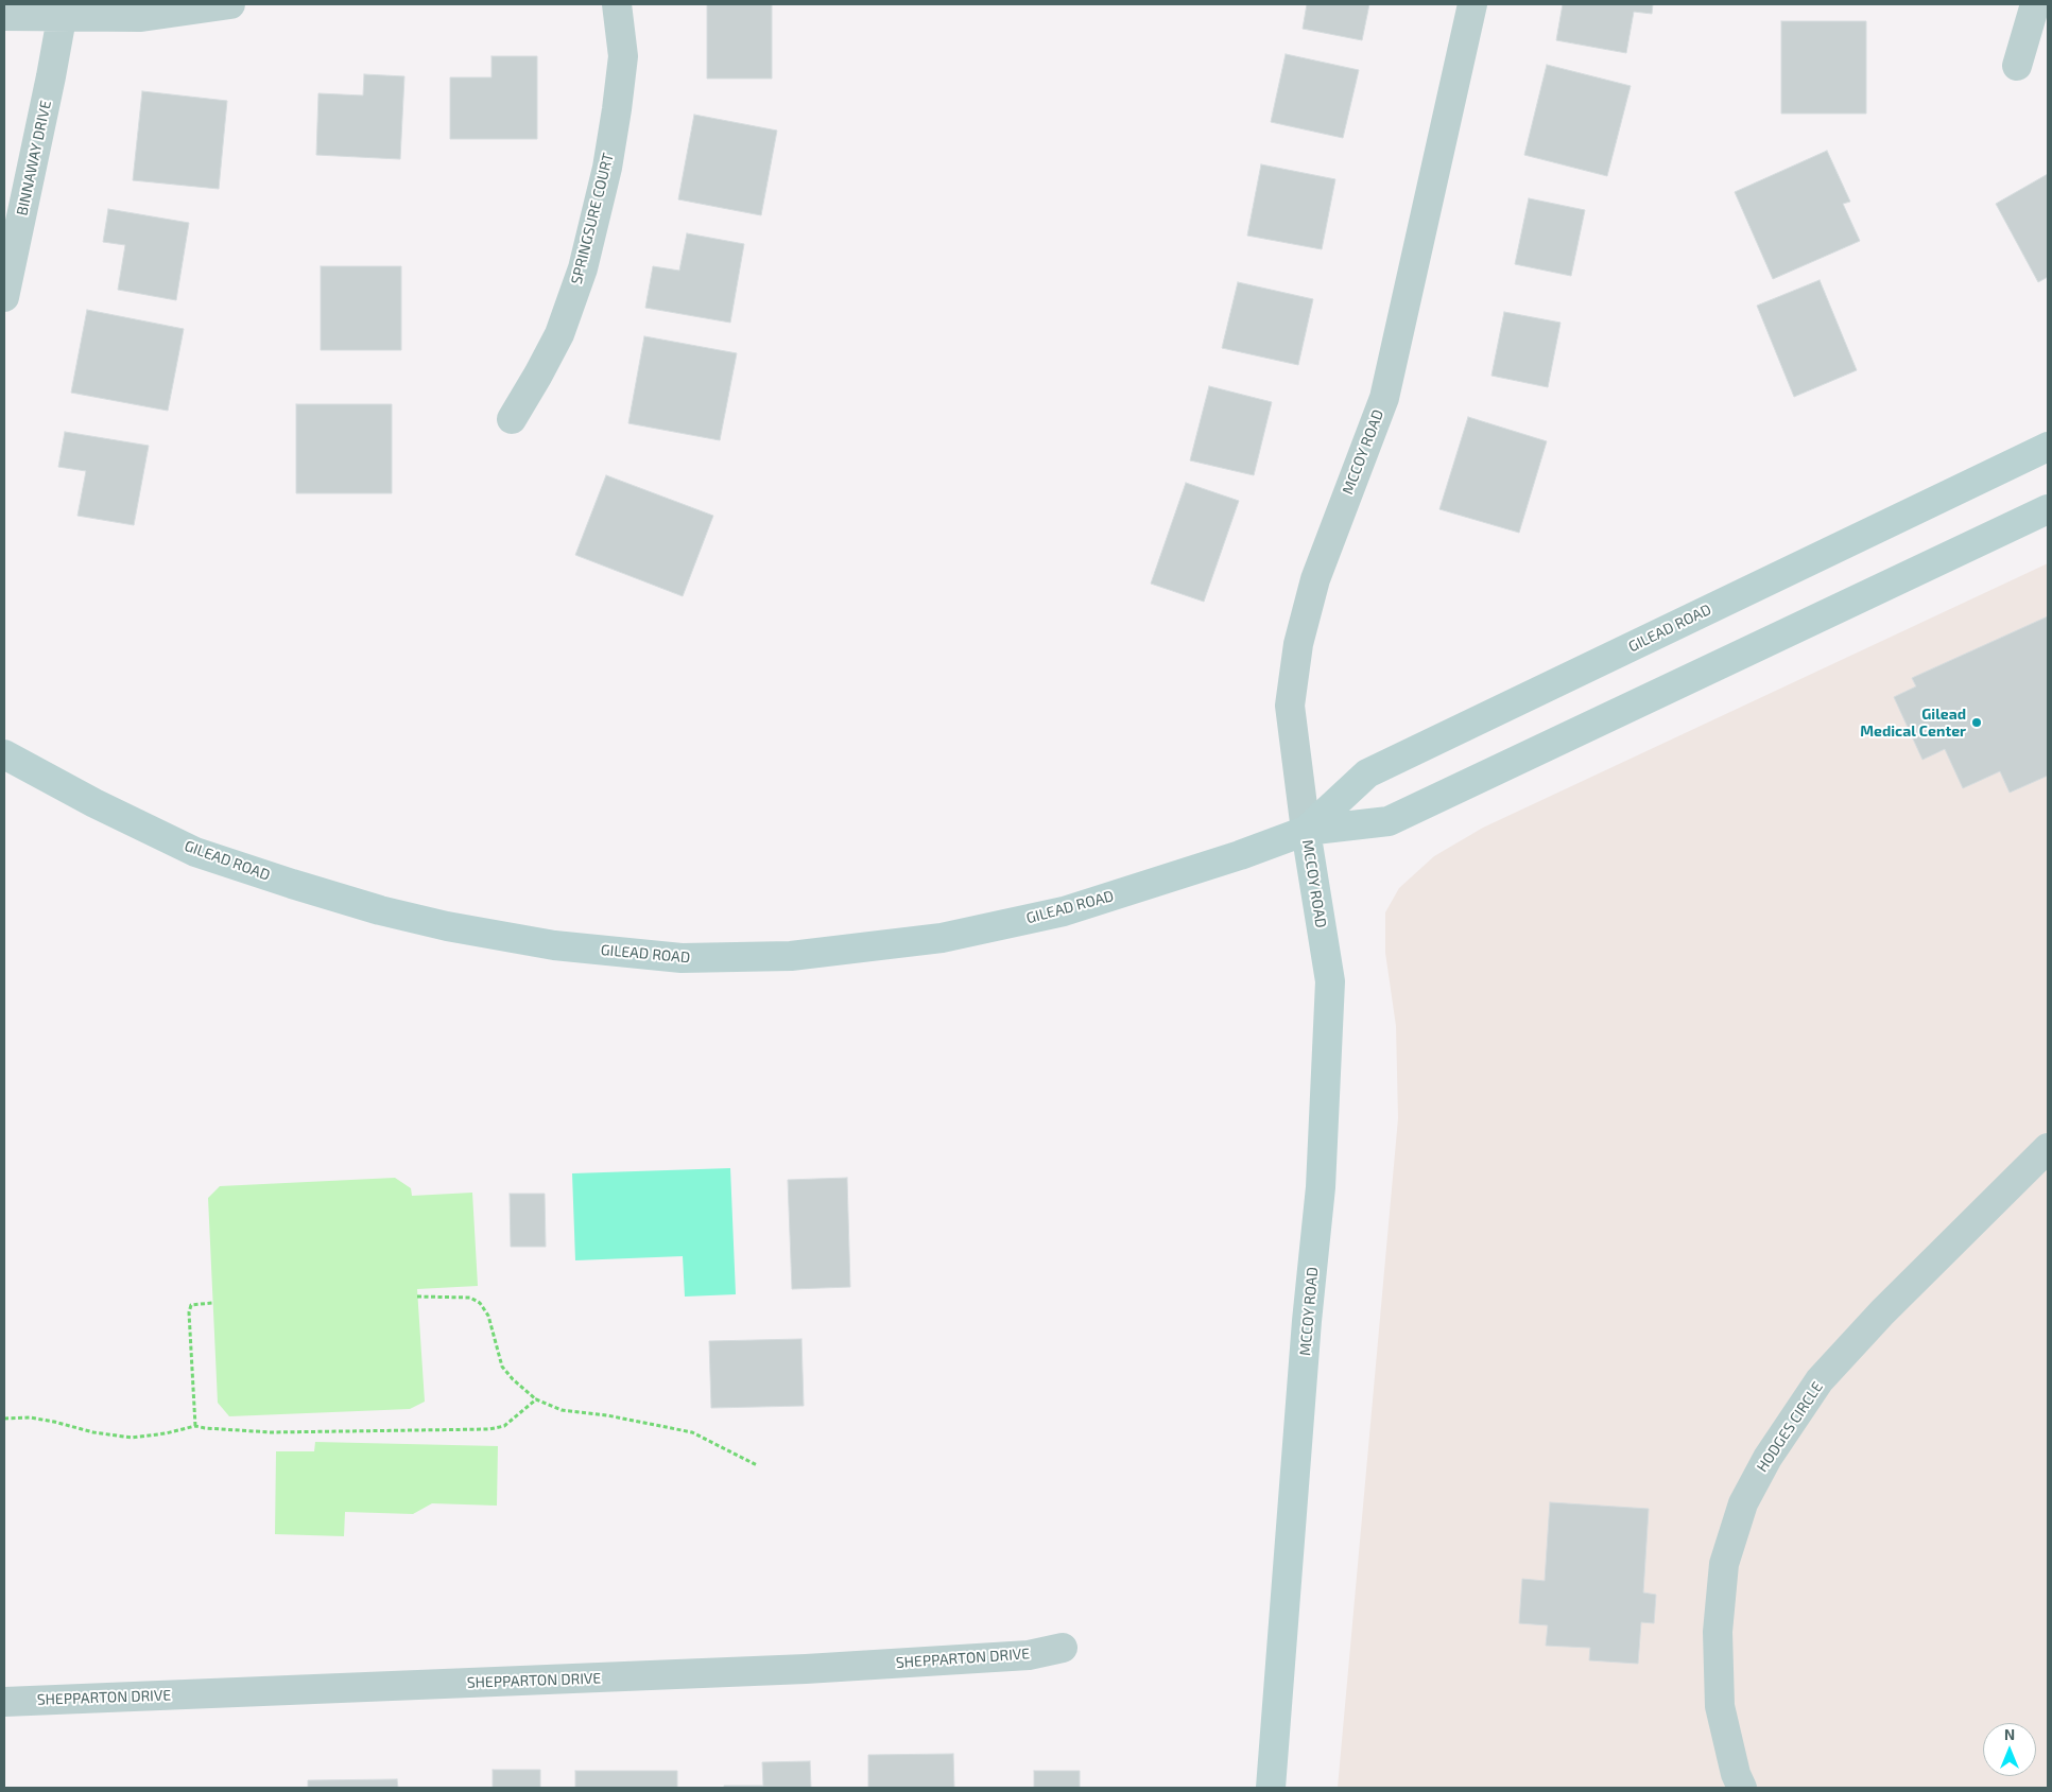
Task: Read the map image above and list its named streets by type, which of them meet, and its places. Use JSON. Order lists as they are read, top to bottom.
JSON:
{
  "streets": {
    "main road": ["MCCOY ROAD", "GILEAD ROAD"],
    "street": [
      "BINNAWAY DRIVE",
      "SPRINGSURE COURT",
      "HODGES CIRCLE",
      "SHEPPARTON DRIVE"
    ]
  },
  "crossings": [
    ["MCCOY ROAD", "GILEAD ROAD"]
  ],
  "places": ["Gilead Medical Center"],
  "north": "top"
}
